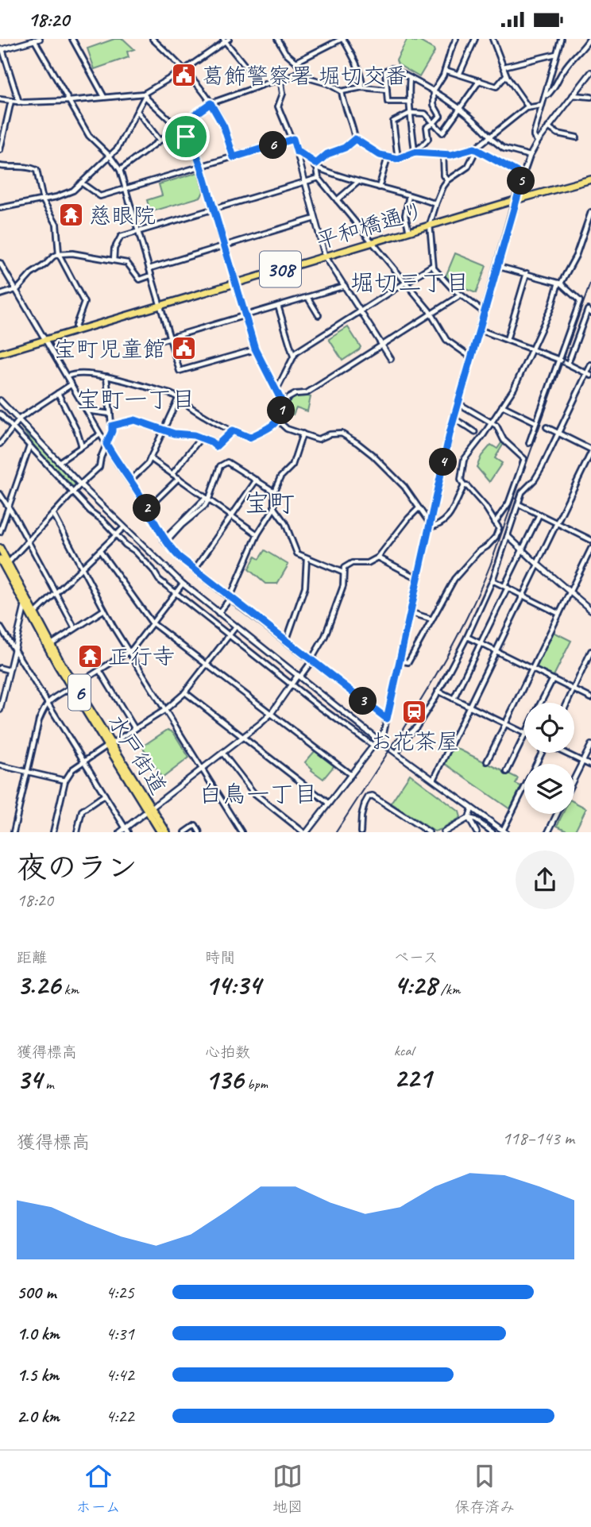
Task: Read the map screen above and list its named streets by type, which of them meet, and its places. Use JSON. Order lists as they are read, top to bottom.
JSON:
{
  "streets": {
    "main road": [
      "平和橋通り",
      "308",
      "6",
      "水戸街道"
    ]
  },
  "districts": [
    "堀切三丁目",
    "宝町一丁目",
    "宝町",
    "白鳥一丁目"
  ],
  "places": {
    "public building": ["葛飾警察署 堀切交番", "宝町児童館"],
    "temple": ["慈眼院", "正行寺"],
    "station": ["お花茶屋"]
  },
  "page": {
    "status": "18:20",
    "pins": [
      "6",
      "5",
      "1",
      "4",
      "2",
      "3"
    ],
    "heading": ["夜のラン", "18:20"],
    "stats": [
      ["距離", "3.26 km"],
      ["時間", "14:34"],
      ["ペース", "4:28 /km"],
      ["獲得標高", "34 m"],
      ["心拍数", "136 bpm"],
      ["kcal", "221"]
    ],
    "chart": ["獲得標高", "118–143 m"],
    "list": [
      {
        "name": "500 m",
        "note": "4:25"
      },
      {
        "name": "1.0 km",
        "note": "4:31"
      },
      {
        "name": "1.5 km",
        "note": "4:42"
      },
      {
        "name": "2.0 km",
        "note": "4:22"
      }
    ],
    "tabs": ["ホーム", "地図", "保存済み"]
  }
}
